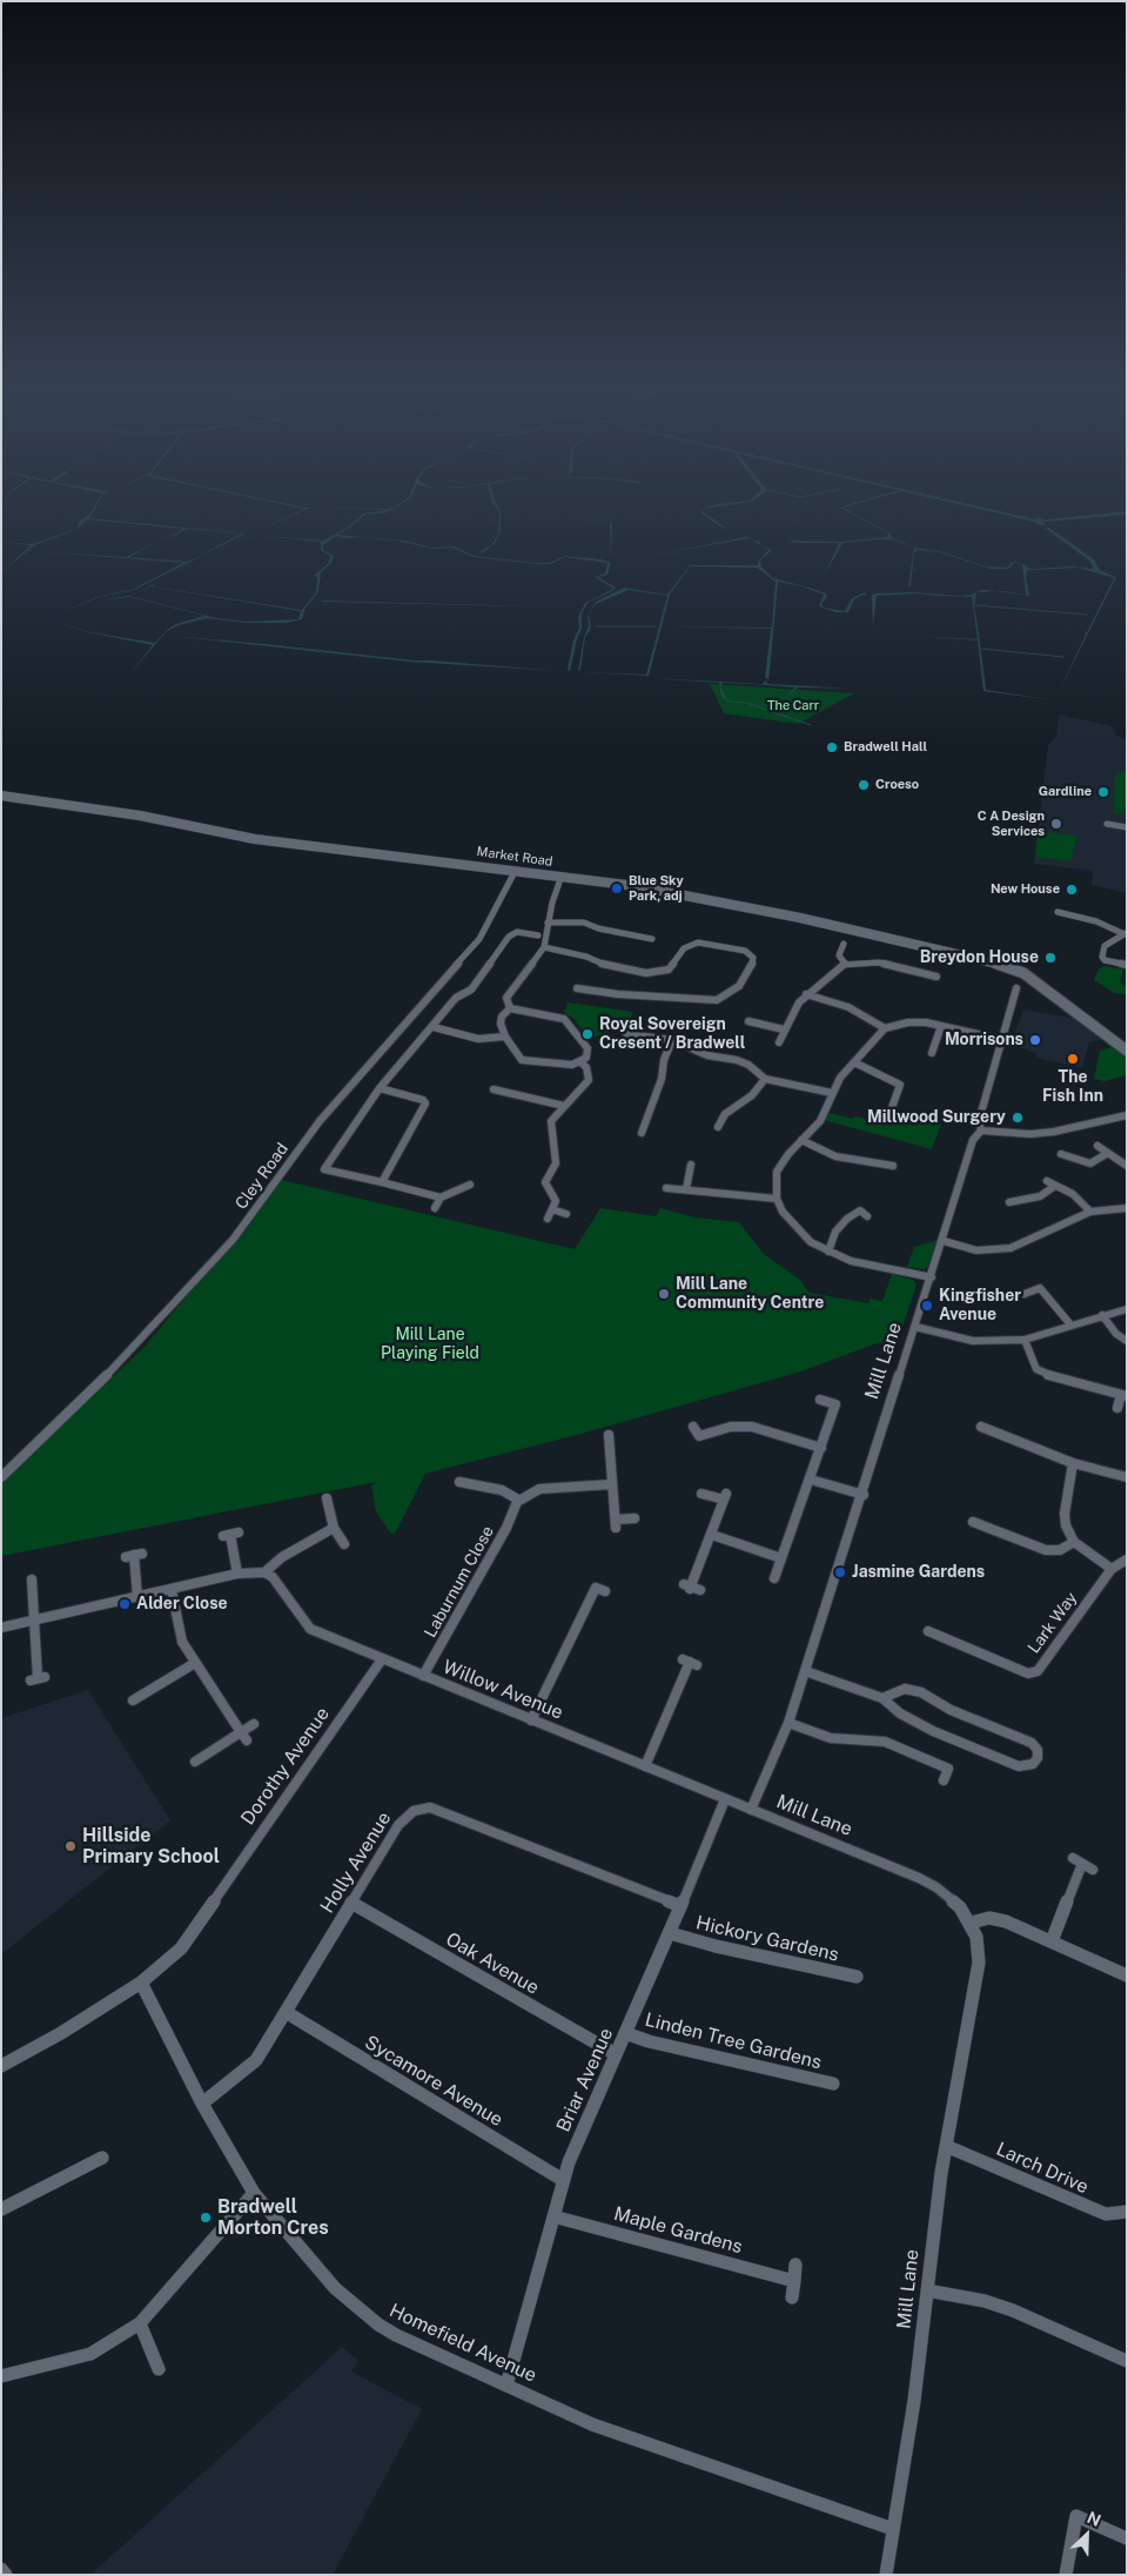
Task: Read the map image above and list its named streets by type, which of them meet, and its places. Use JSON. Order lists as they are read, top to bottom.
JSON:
{
  "streets": {
    "street": [
      "Market Road",
      "Cley Road",
      "Mill Lane",
      "Laburnum Close",
      "Lark Way",
      "Willow Avenue",
      "Dorothy Avenue",
      "Holly Avenue",
      "Hickory Gardens",
      "Oak Avenue",
      "Linden Tree Gardens",
      "Briar Avenue",
      "Sycamore Avenue",
      "Larch Drive",
      "Maple Gardens",
      "Homefield Avenue"
    ]
  },
  "crossings": [
    ["Market Road", "Cley Road"],
    ["Mill Lane", "Willow Avenue"],
    ["Mill Lane", "Larch Drive"],
    ["Mill Lane", "Homefield Avenue"],
    ["Laburnum Close", "Willow Avenue"],
    ["Willow Avenue", "Dorothy Avenue"],
    ["Willow Avenue", "Briar Avenue"],
    ["Dorothy Avenue", "Homefield Avenue"],
    ["Holly Avenue", "Oak Avenue"],
    ["Holly Avenue", "Briar Avenue"],
    ["Holly Avenue", "Sycamore Avenue"],
    ["Holly Avenue", "Homefield Avenue"],
    ["Hickory Gardens", "Briar Avenue"],
    ["Oak Avenue", "Briar Avenue"],
    ["Linden Tree Gardens", "Briar Avenue"],
    ["Briar Avenue", "Sycamore Avenue"],
    ["Briar Avenue", "Maple Gardens"],
    ["Briar Avenue", "Homefield Avenue"]
  ],
  "parks": ["The Carr", "Mill Lane Playing Field"],
  "places": [
    "Bradwell Hall",
    "Croeso",
    "Gardline",
    "C A Design Services",
    "Blue Sky Park, adj",
    "New House",
    "Breydon House",
    "Royal Sovereign Cresent / Bradwell",
    "Morrisons",
    "The Fish Inn",
    "Millwood Surgery",
    "Mill Lane Community Centre",
    "Kingfisher Avenue",
    "Jasmine Gardens",
    "Alder Close",
    "Hillside Primary School",
    "Bradwell Morton Cres"
  ],
  "north": "top right"
}
